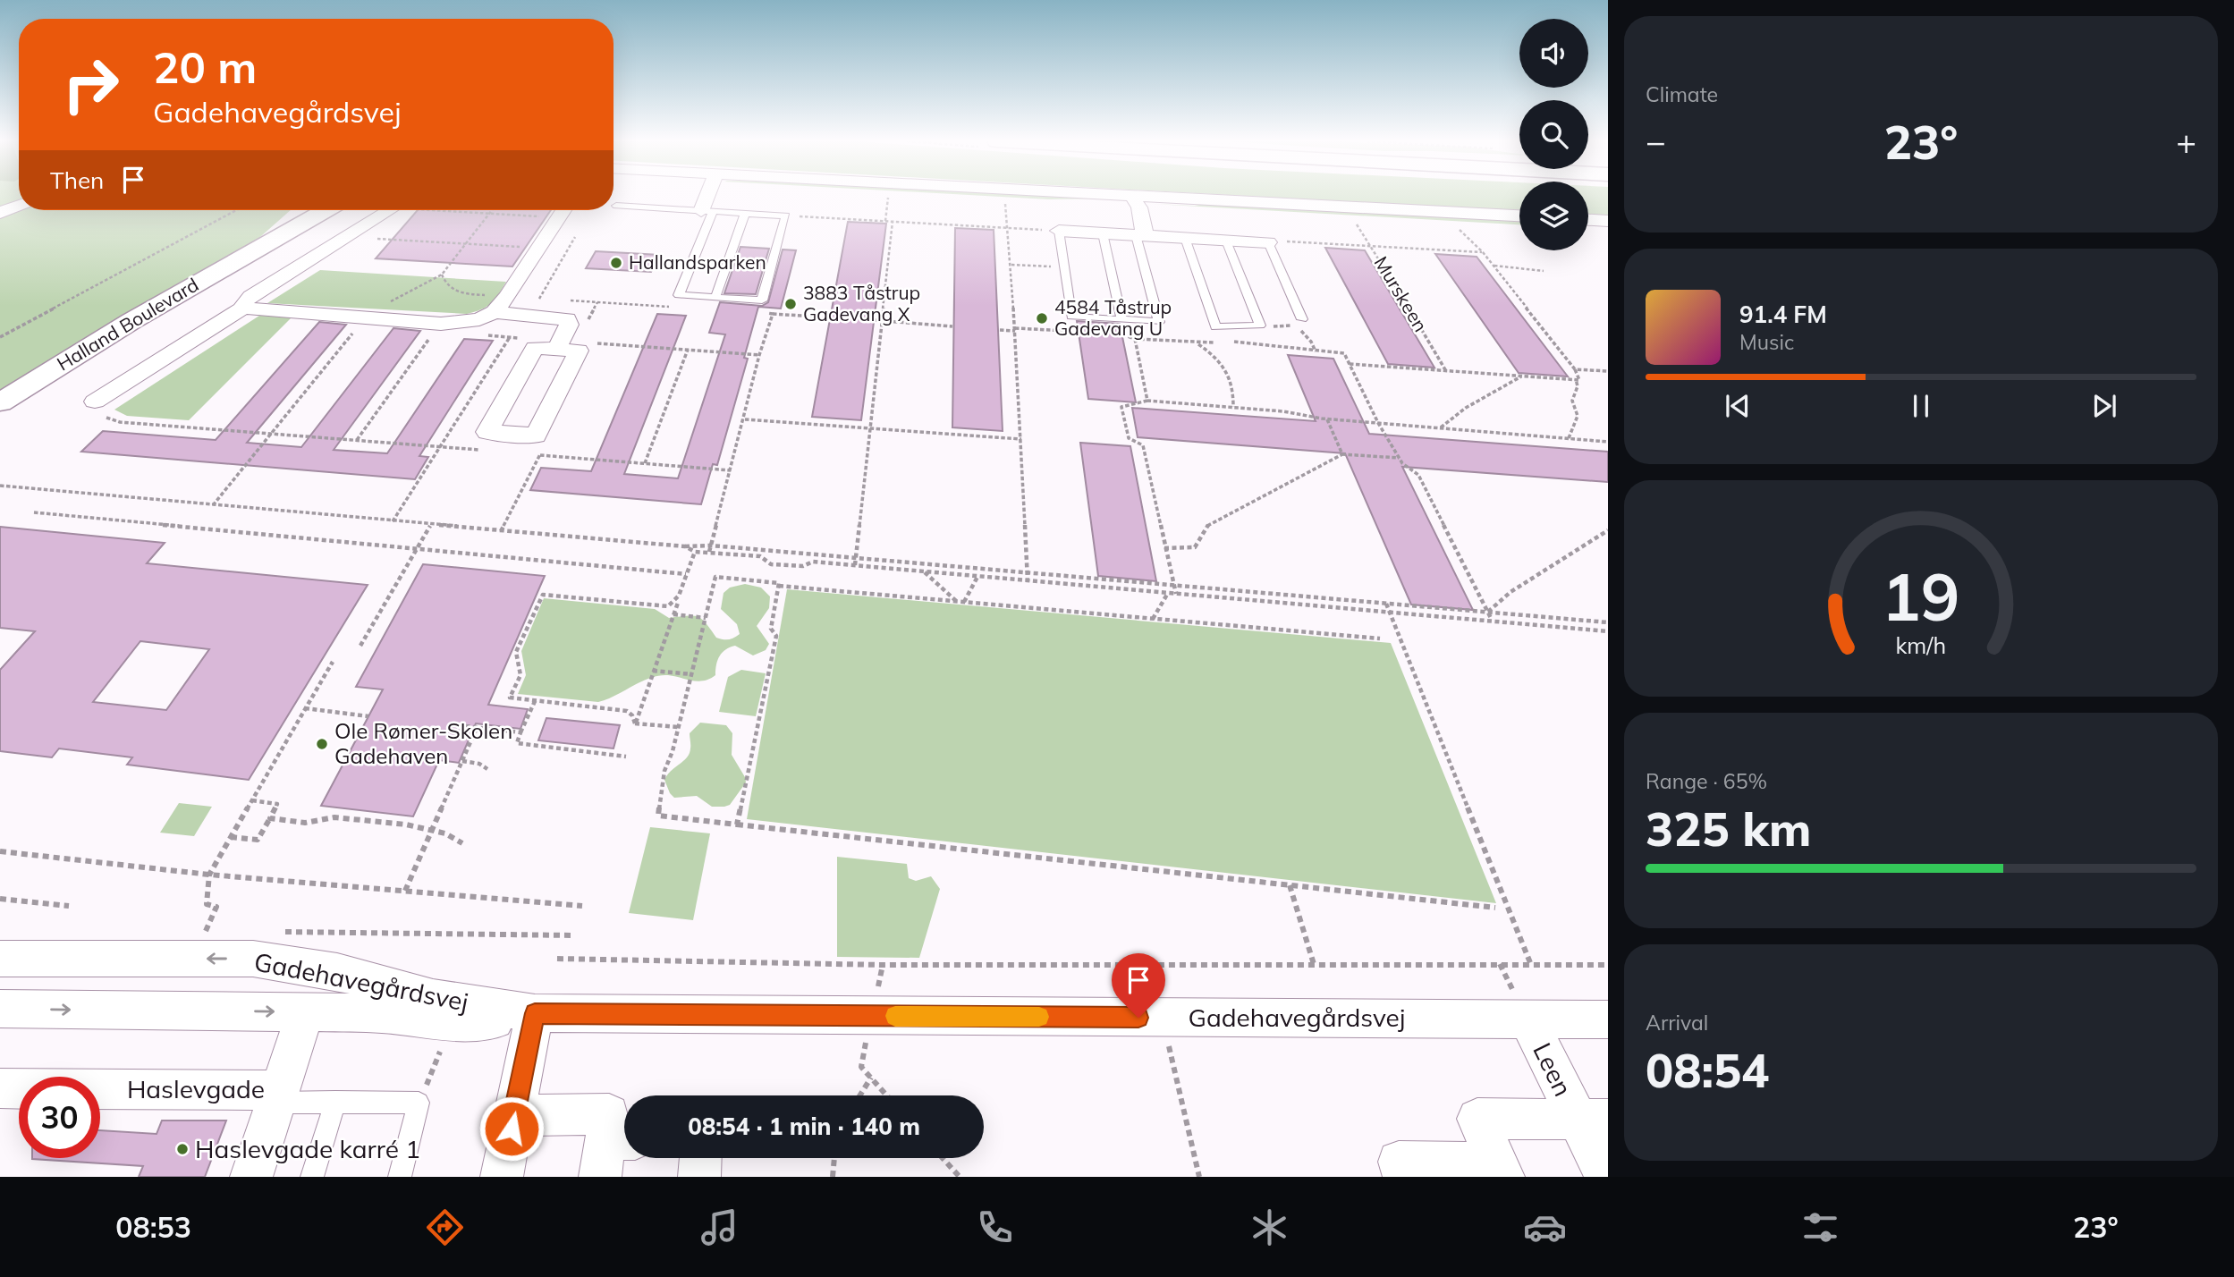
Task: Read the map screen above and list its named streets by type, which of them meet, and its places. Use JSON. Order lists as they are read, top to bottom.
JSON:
{
  "streets": {
    "main road": ["Halland Boulevard"],
    "street": ["Gadehavegårdsvej", "Leen", "Haslevgade"],
    "path": ["Murskeen"]
  },
  "crossings": [
    ["Gadehavegårdsvej", "Leen"],
    ["Gadehavegårdsvej", "Haslevgade"]
  ],
  "places": [
    "Hallandsparken",
    "3883 Tåstrup Gadevang X",
    "4584 Tåstrup Gadevang U",
    "Ole Rømer-Skolen Gadehaven",
    "Haslevgade karré 1"
  ],
  "page": {
    "tile": [
      "Climate",
      ["Range · 65%", "325 km"],
      ["Arrival", "08:54"]
    ],
    "turn": ["20 m", "Gadehavegårdsvej"],
    "heat": ["−", "23°", "+"],
    "then": "Then",
    "song": ["91.4 FM", "Music"],
    "limit": "30",
    "trip": "08:54 · 1 min · 140 m",
    "tabs": ["08:53", "23°"],
    "gauge": ["19", "km/h"]
  }
}
